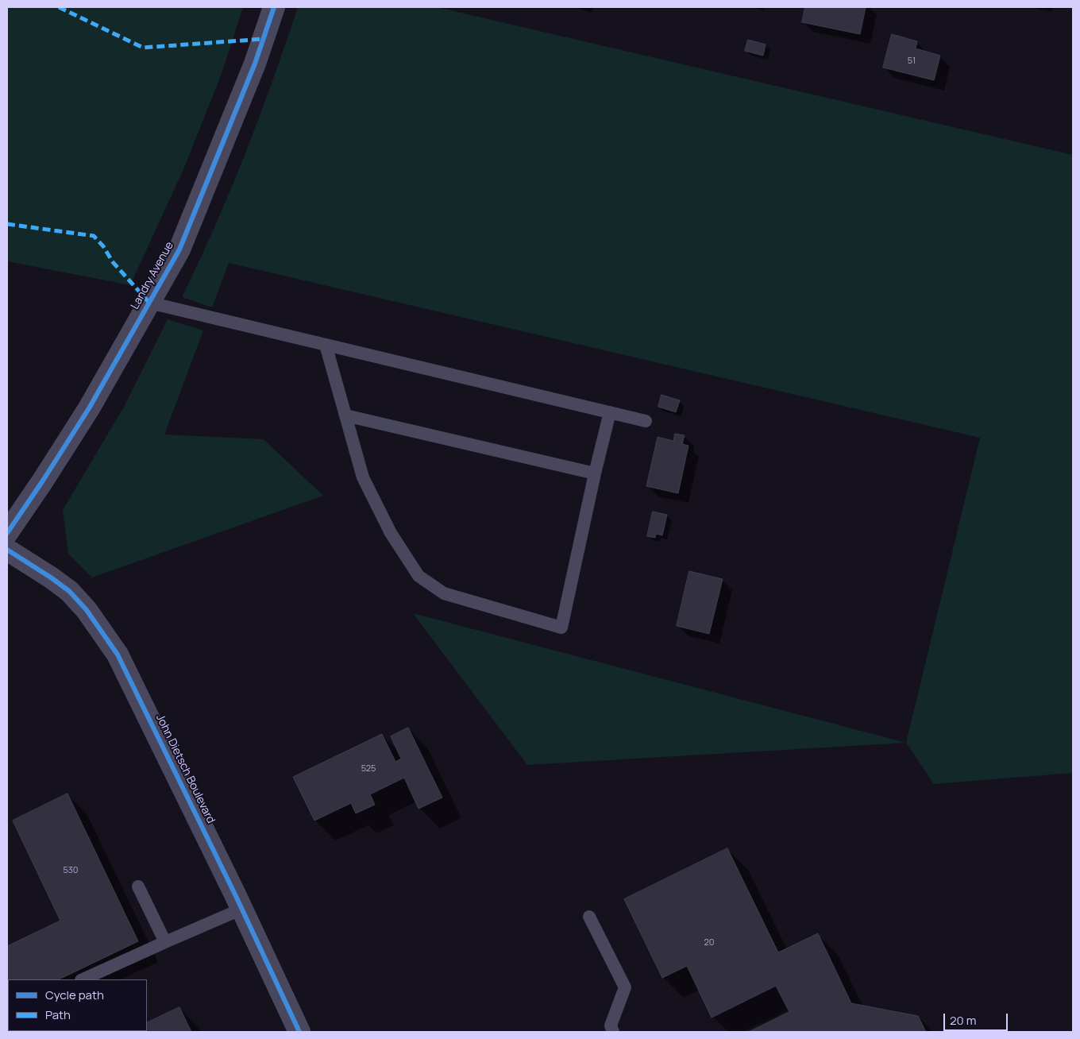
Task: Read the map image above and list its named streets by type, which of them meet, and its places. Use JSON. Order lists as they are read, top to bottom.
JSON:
{
  "streets": {
    "street": ["Landry Avenue", "John Dietsch Boulevard"]
  },
  "house_numbers": [
    "51",
    "525",
    "530",
    "20"
  ],
  "legend": ["Cycle path", "Path"],
  "scale_bar": "20 m"
}
